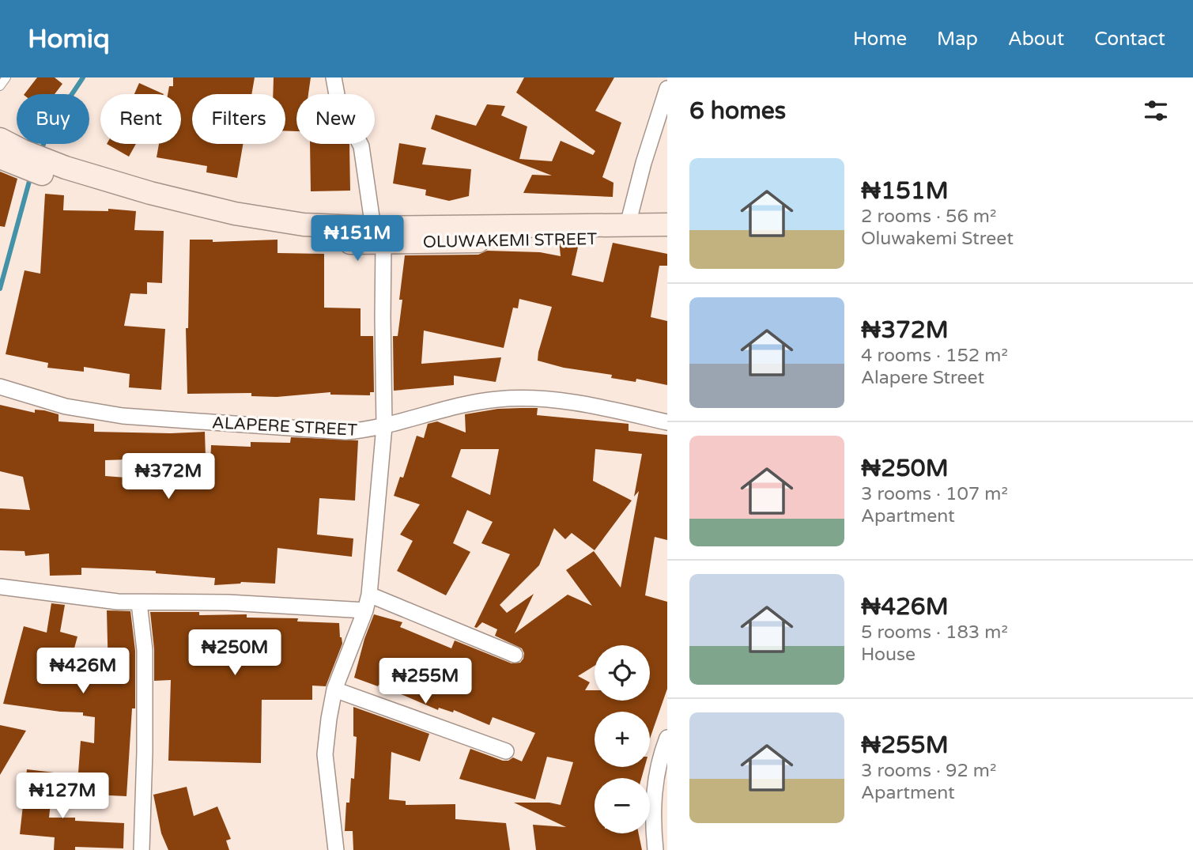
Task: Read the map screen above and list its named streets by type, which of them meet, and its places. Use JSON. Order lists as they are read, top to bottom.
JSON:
{
  "streets": {
    "street": ["OLUWAKEMI STREET", "ALAPERE STREET"]
  },
  "page": {
    "header": "Homiq",
    "nav": [
      "Home",
      "Map",
      "About",
      "Contact"
    ],
    "heading": "6 homes",
    "chip": [
      "Buy",
      "Rent",
      "Filters",
      "New"
    ],
    "list": [
      {
        "name": "₦151M",
        "note": "2 rooms · 56 m² · Oluwakemi Street"
      },
      {
        "name": "₦372M",
        "note": "4 rooms · 152 m² · Alapere Street"
      },
      {
        "name": "₦250M",
        "note": "3 rooms · 107 m² · Apartment"
      },
      {
        "name": "₦426M",
        "note": "5 rooms · 183 m² · House"
      },
      {
        "name": "₦255M",
        "note": "3 rooms · 92 m² · Apartment"
      }
    ],
    "price": [
      "₦151M",
      "₦372M",
      "₦250M",
      "₦426M",
      "₦255M",
      "₦127M"
    ],
    "map_buttons": ["+", "−"]
  }
}
